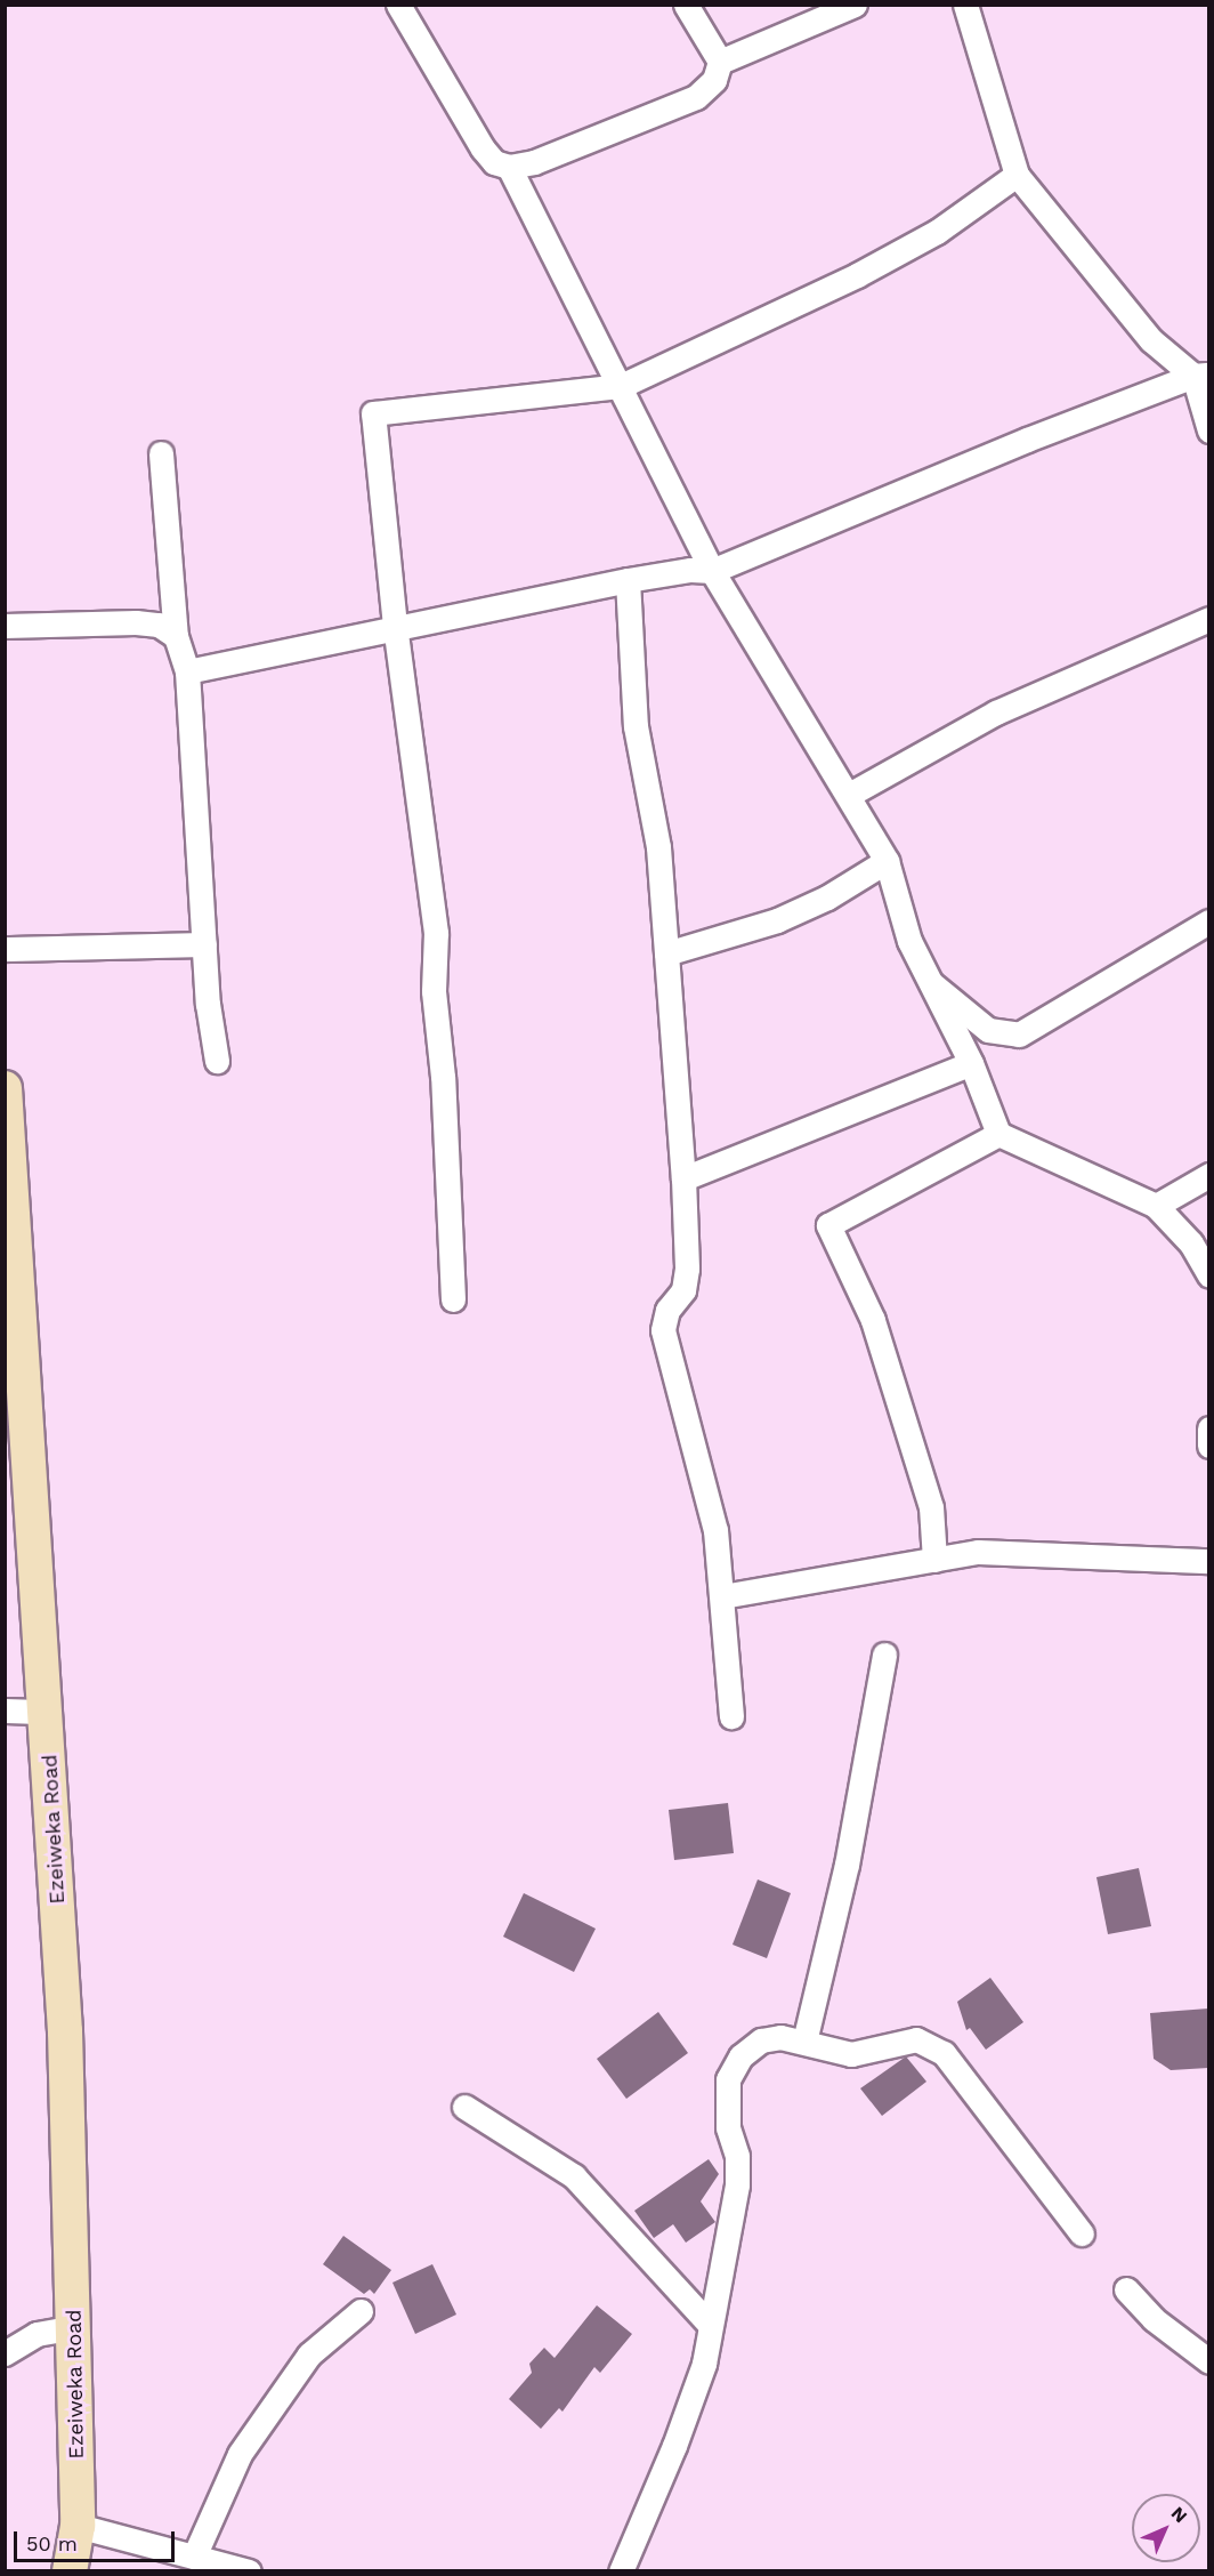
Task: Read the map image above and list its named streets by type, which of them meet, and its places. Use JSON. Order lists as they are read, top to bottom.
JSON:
{
  "streets": {
    "main road": ["Ezeiweka Road"]
  },
  "scale_bar": "50 m",
  "north": "top right"
}
